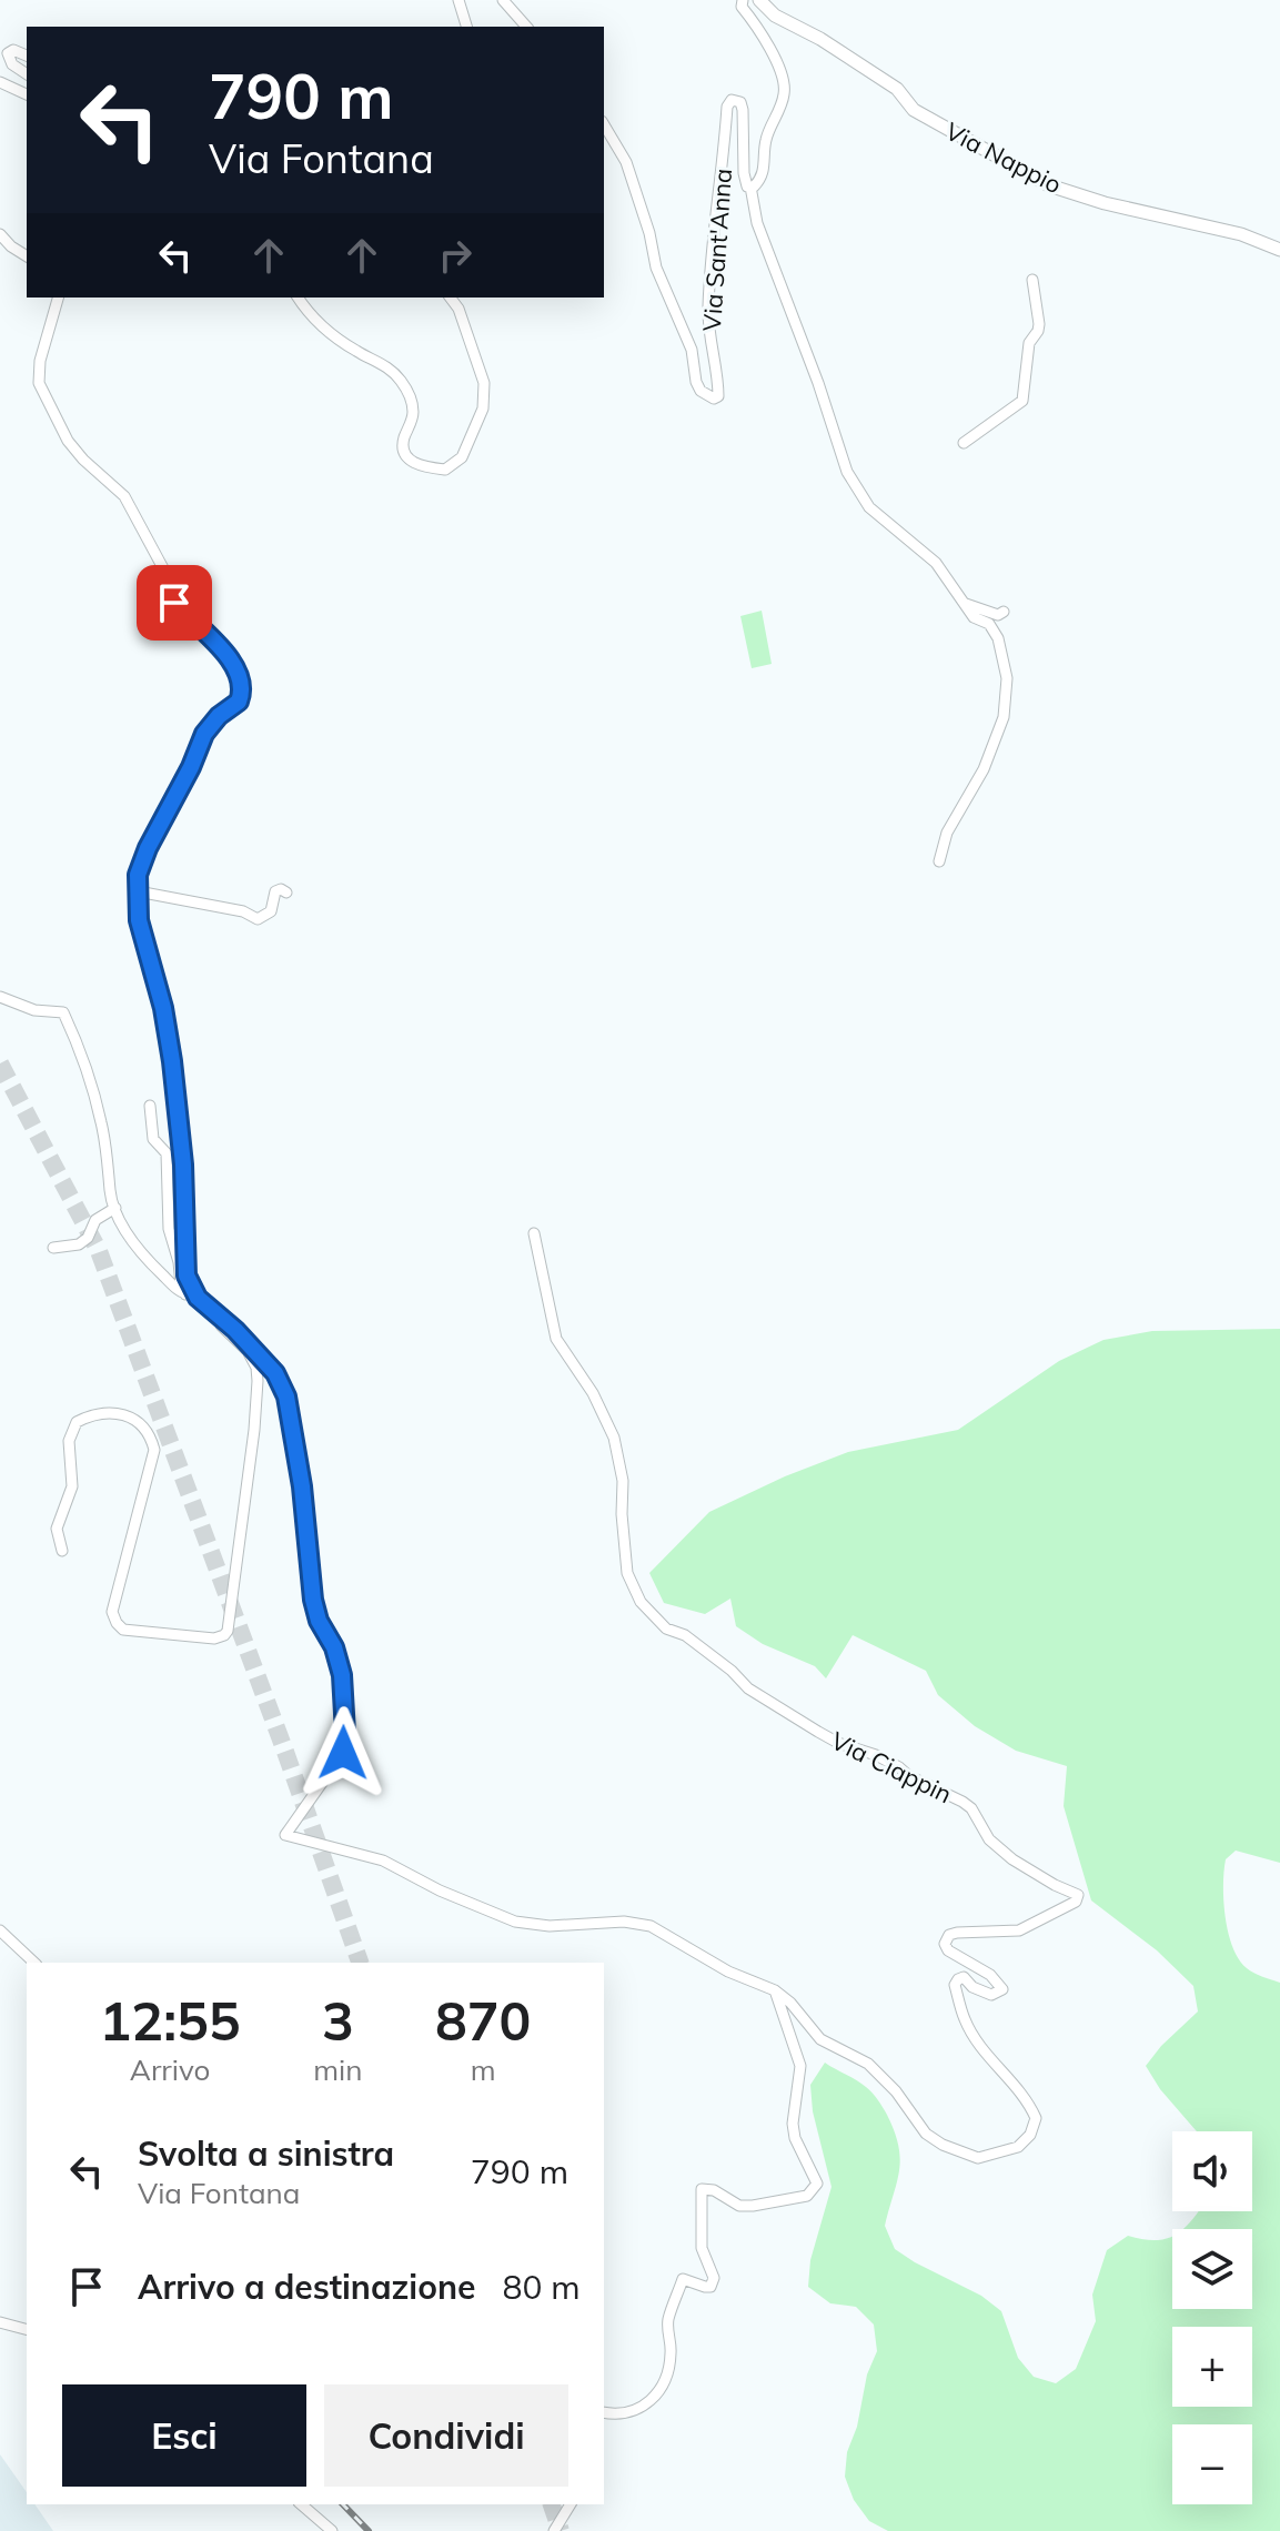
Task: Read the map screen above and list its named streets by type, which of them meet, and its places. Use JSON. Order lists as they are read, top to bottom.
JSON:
{
  "streets": {
    "street": ["Via Nappio", "Via Sant'Anna", "Via Ciappin"]
  },
  "page": {
    "turn": ["790 m", "Via Fontana"],
    "eta": [
      "12:55",
      "Arrivo",
      "3",
      "min",
      "870",
      "m"
    ],
    "list": [
      {
        "name": "Svolta a sinistra",
        "note": "Via Fontana",
        "value": "790 m"
      },
      {
        "name": "Arrivo a destinazione",
        "value": "80 m"
      }
    ],
    "map_buttons": ["+", "−"],
    "buttons": ["Esci", "Condividi"]
  }
}
